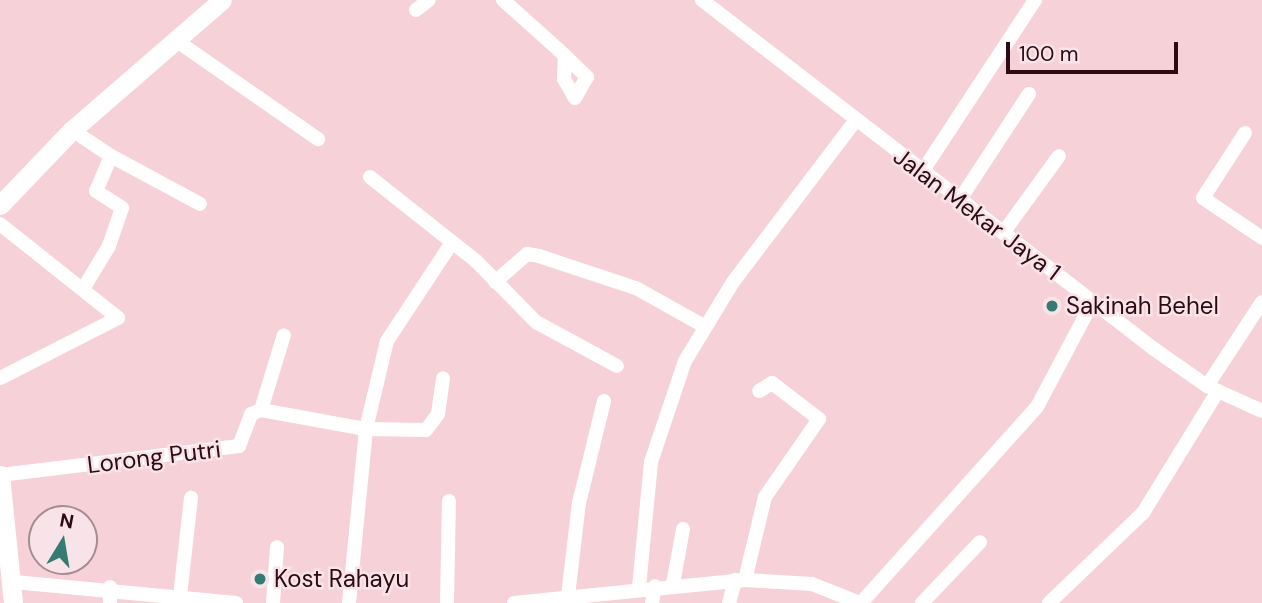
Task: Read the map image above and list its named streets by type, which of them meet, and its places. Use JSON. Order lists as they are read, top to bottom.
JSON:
{
  "streets": {
    "street": ["Jalan Mekar Jaya 1", "Lorong Putri"]
  },
  "places": ["Sakinah Behel", "Kost Rahayu"],
  "scale_bar": "100 m",
  "north": "top"
}
